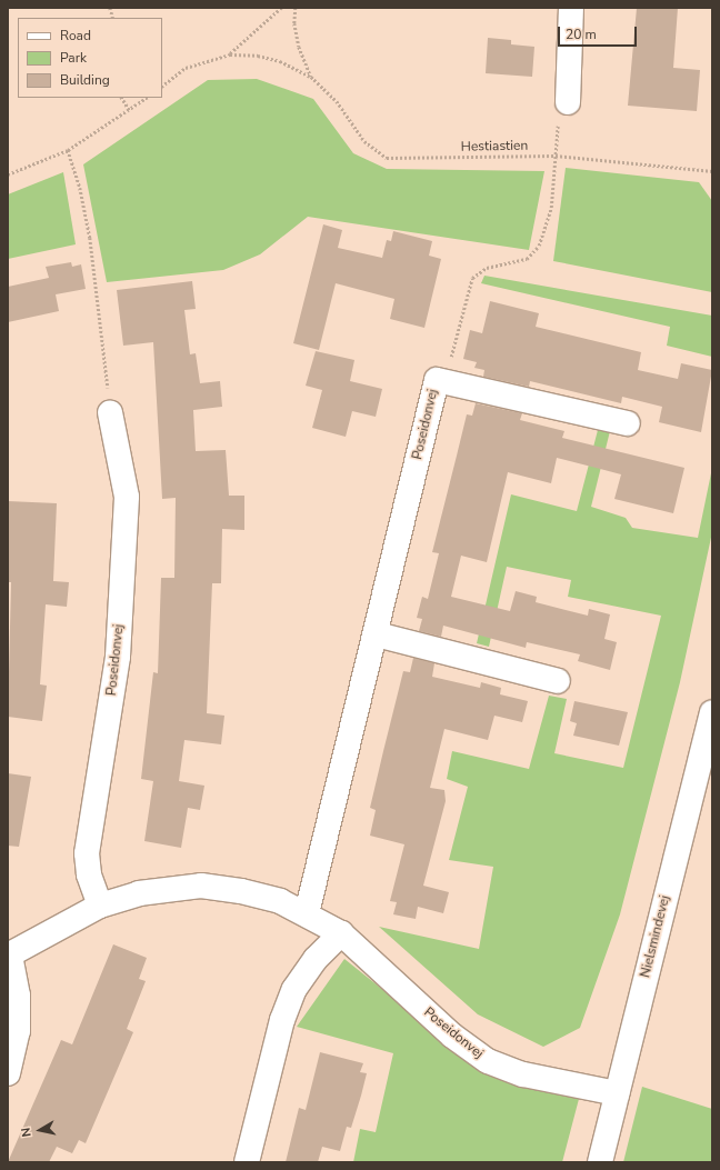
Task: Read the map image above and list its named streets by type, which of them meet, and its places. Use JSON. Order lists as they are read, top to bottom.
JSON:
{
  "streets": {
    "street": ["Poseidonvej", "Nielsmindevej"],
    "path": ["Hestiastien"]
  },
  "crossings": [
    ["Poseidonvej", "Nielsmindevej"]
  ],
  "legend": ["Road", "Park", "Building"],
  "scale_bar": "20 m",
  "north": "left"
}
